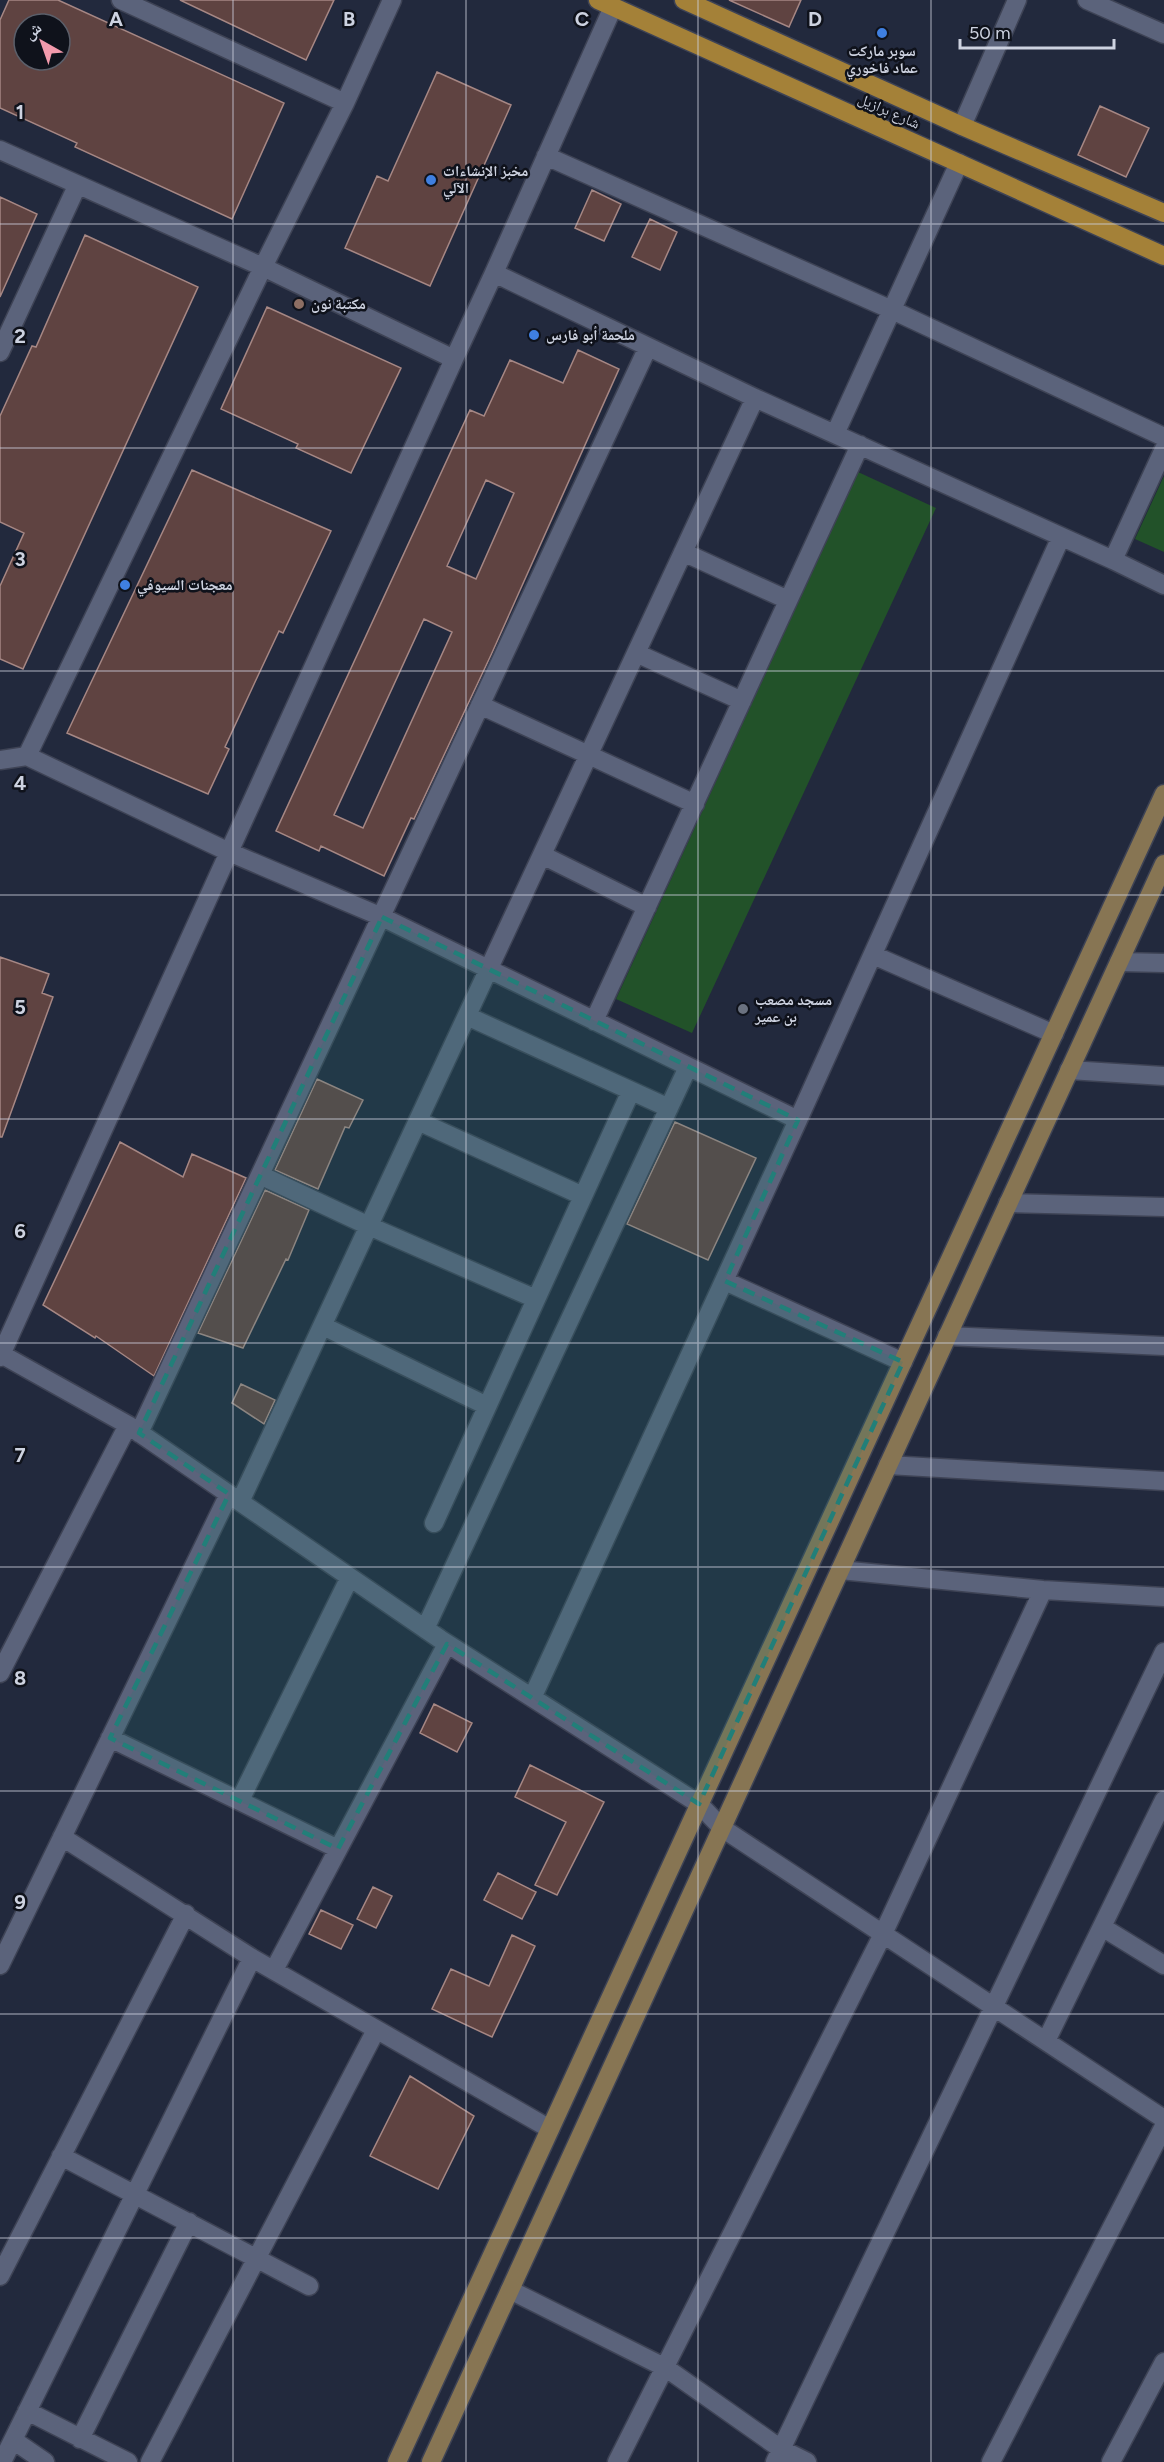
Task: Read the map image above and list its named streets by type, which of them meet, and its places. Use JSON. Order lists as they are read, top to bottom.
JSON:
{
  "streets": {
    "highway": ["شارع برازيل"]
  },
  "places": [
    "سوبر ماركت عماد فاخوري",
    "مخبز الإنشاءات الآلي",
    "مكتبة نون",
    "ملحمة أبو فارس",
    "معجنات السيوفي",
    "مسجد مصعب بن عمير"
  ],
  "scale_bar": "50 m",
  "north": "top left",
  "grid": {
    "columns": [
      "A",
      "B",
      "C",
      "D"
    ],
    "rows": [
      "1",
      "2",
      "3",
      "4",
      "5",
      "6",
      "7",
      "8",
      "9"
    ]
  }
}
